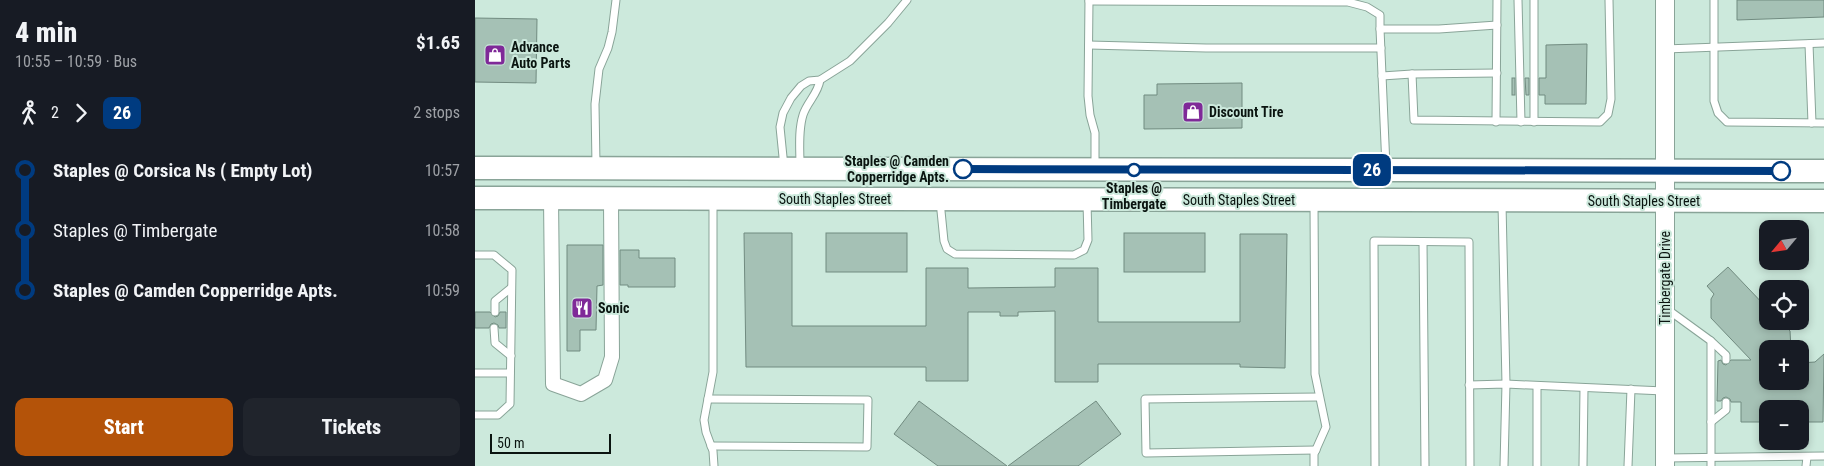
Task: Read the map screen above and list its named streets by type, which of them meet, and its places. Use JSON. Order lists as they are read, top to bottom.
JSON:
{
  "streets": {
    "main road": ["South Staples Street"],
    "street": ["Timbergate Drive"]
  },
  "crossings": [
    ["South Staples Street", "Timbergate Drive"]
  ],
  "places": {
    "shop": ["Advance Auto Parts", "Discount Tire"],
    "other": ["Staples @ Camden Copperridge Apts.", "Staples @ Timbergate"],
    "restaurant": ["Sonic"]
  },
  "lines": ["bus line 26"],
  "scale_bar": "50 m",
  "north": "bottom left",
  "page": {
    "heading": ["4 min", "10:55 – 10:59 · Bus", "$1.65"],
    "on_map": "26",
    "legs": ["2", "26", "2 stops"],
    "list": [
      {
        "name": "Staples @ Corsica Ns ( Empty Lot)",
        "value": "10:57"
      },
      {
        "name": "Staples @ Timbergate",
        "value": "10:58"
      },
      {
        "name": "Staples @ Camden Copperridge Apts.",
        "value": "10:59"
      }
    ],
    "map_buttons": ["+", "−"],
    "buttons": ["Start", "Tickets"],
    "scale": "50 m"
  }
}
